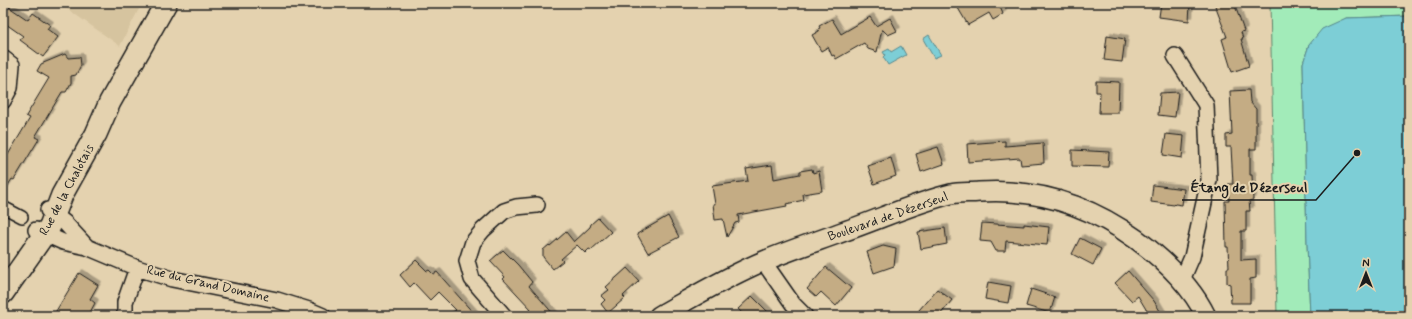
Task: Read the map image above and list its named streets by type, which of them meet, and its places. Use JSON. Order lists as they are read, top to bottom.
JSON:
{
  "streets": {
    "main road": ["Rue de la Chalotais"],
    "street": ["Boulevard de Dézerseul", "Rue du Grand Domaine"]
  },
  "crossings": [
    ["Rue de la Chalotais", "Rue du Grand Domaine"]
  ],
  "places": ["Étang de Dézerseul"],
  "north": "top"
}
